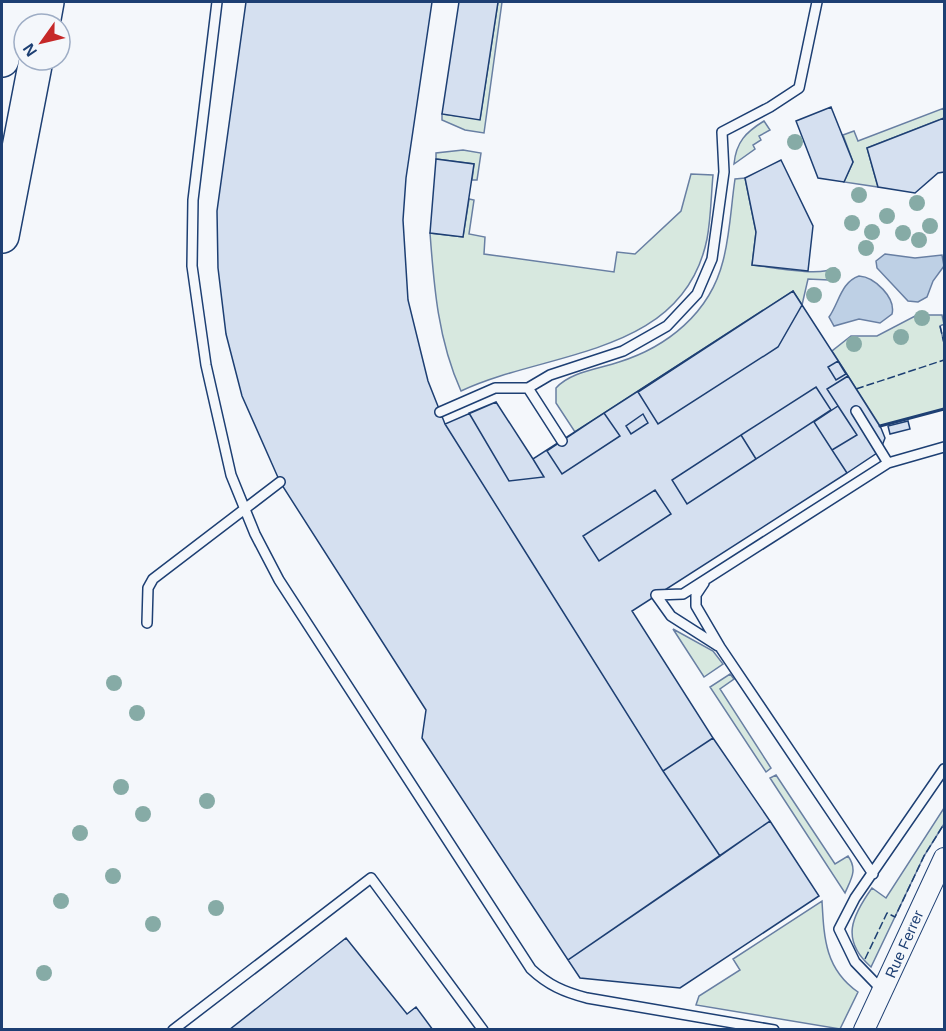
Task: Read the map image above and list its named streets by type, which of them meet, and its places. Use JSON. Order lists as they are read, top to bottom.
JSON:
{
  "streets": {
    "street": ["Rue Ferrer"]
  },
  "north": "bottom left"
}
